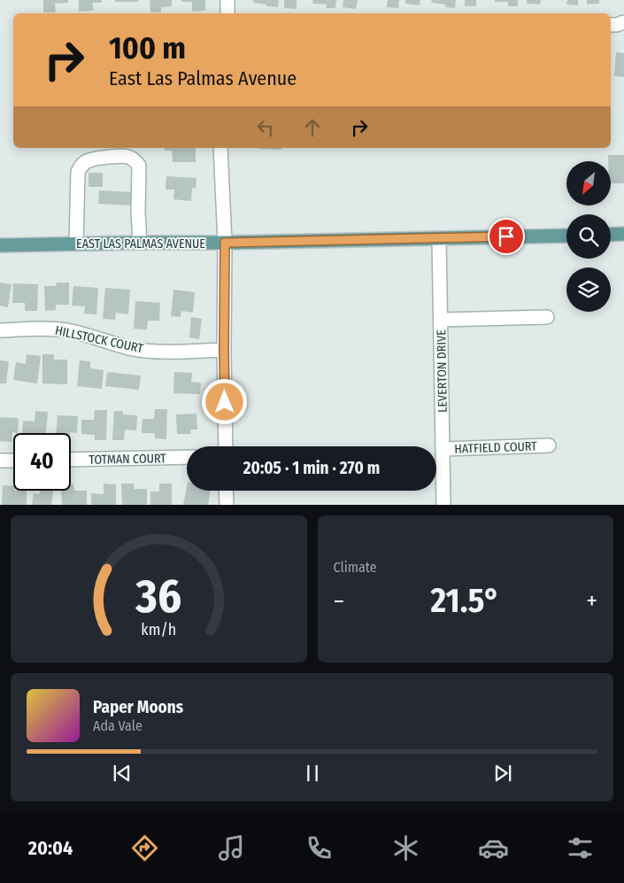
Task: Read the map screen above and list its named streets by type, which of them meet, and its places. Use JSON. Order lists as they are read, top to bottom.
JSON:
{
  "streets": {
    "main road": ["EAST LAS PALMAS AVENUE"],
    "street": [
      "HILLSTOCK COURT",
      "LEVERTON DRIVE",
      "HATFIELD COURT",
      "TOTMAN COURT"
    ]
  },
  "crossings": [
    ["EAST LAS PALMAS AVENUE", "LEVERTON DRIVE"],
    ["LEVERTON DRIVE", "HATFIELD COURT"]
  ],
  "north": "bottom left",
  "page": {
    "turn": ["100 m", "East Las Palmas Avenue"],
    "limit": "40",
    "trip": "20:05 · 1 min · 270 m",
    "tile": "Climate",
    "heat": ["−", "21.5°", "+"],
    "song": ["Paper Moons", "Ada Vale"],
    "tabs": "20:04",
    "gauge": ["36", "km/h"]
  }
}
